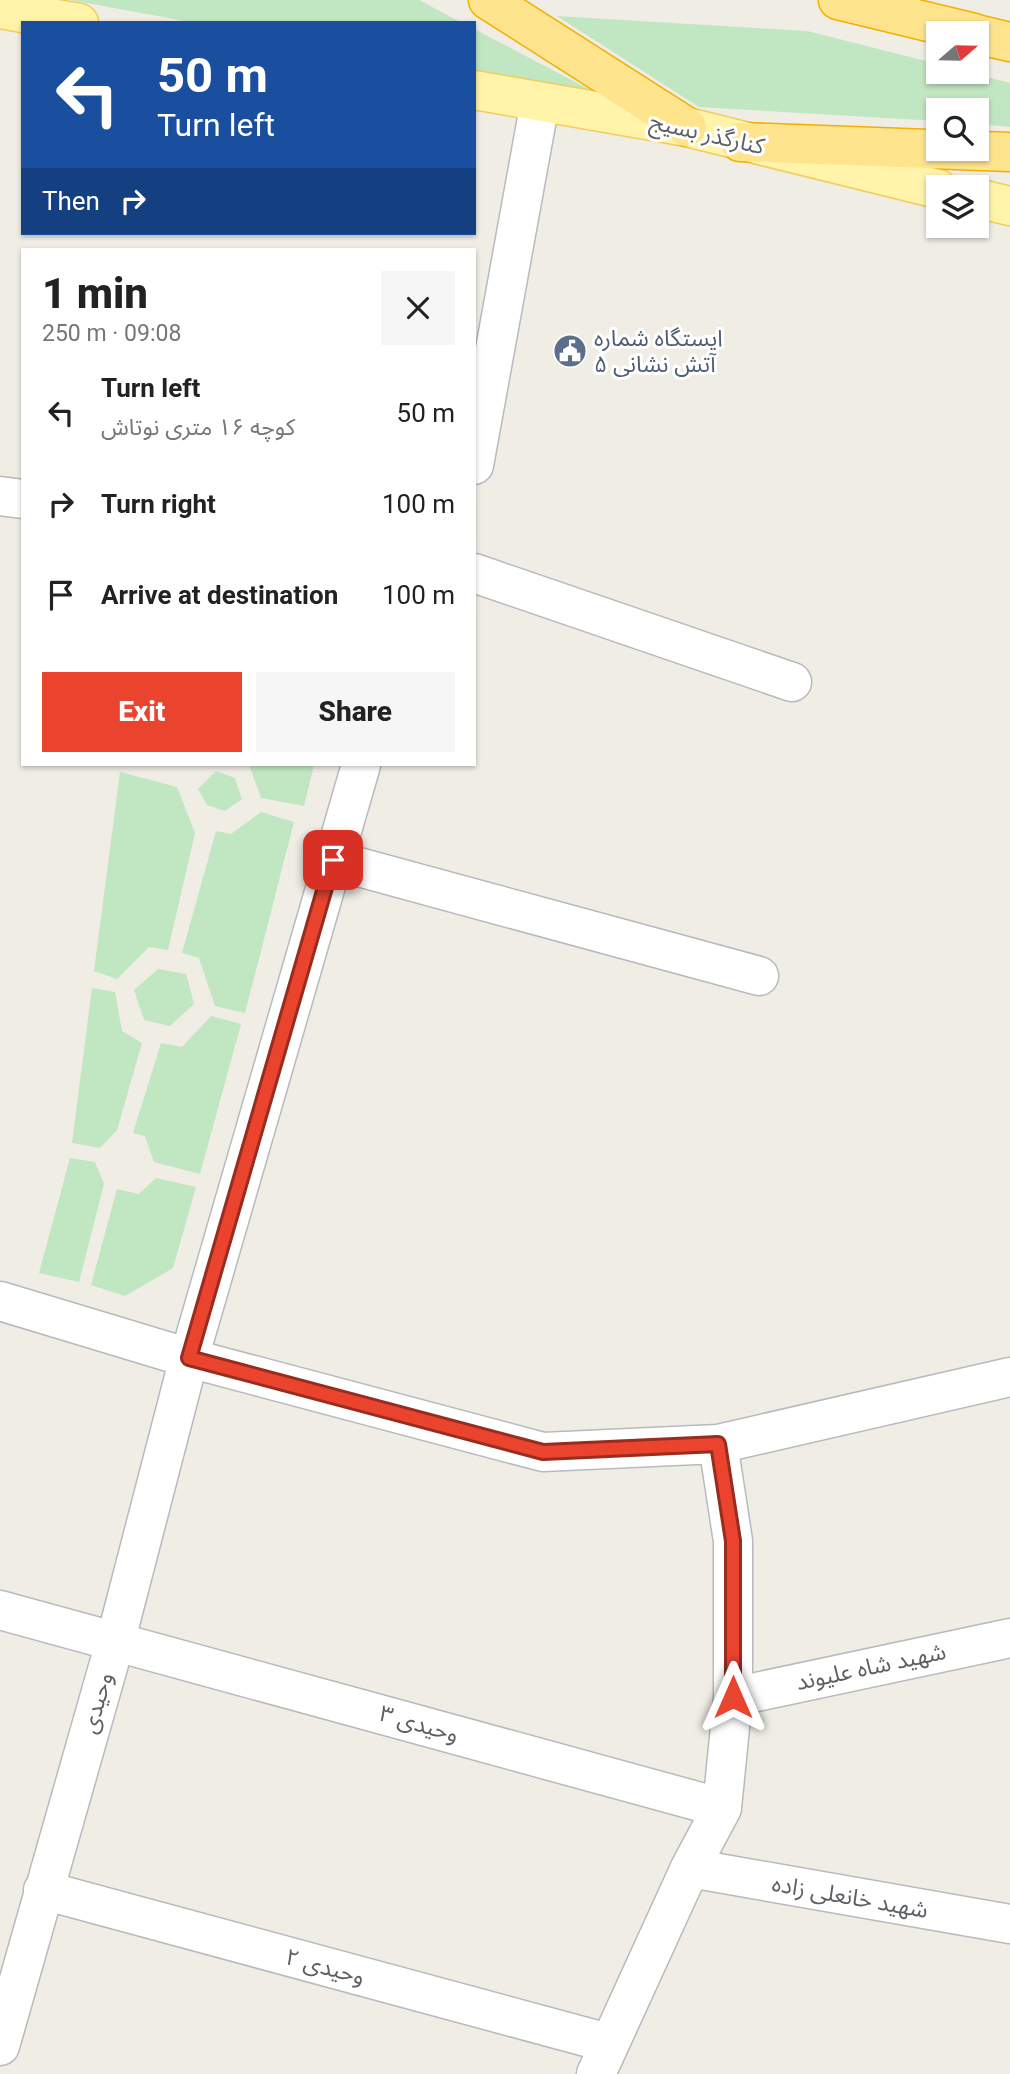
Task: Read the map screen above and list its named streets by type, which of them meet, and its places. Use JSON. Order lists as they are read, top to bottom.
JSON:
{
  "streets": {
    "main road": ["کنارگذر بسیج"],
    "street": [
      "شهید شاه علیوند",
      "وحیدی",
      "وحیدی ۳",
      "شهید خانعلی زاده",
      "وحیدی ۲"
    ]
  },
  "crossings": [
    ["وحیدی", "وحیدی ۳"],
    ["وحیدی", "وحیدی ۲"]
  ],
  "places": {
    "public building": ["ایستگاه شماره ۵ آتش نشانی"]
  },
  "north": "right",
  "page": {
    "turn": ["50 m", "Turn left"],
    "then": "Then",
    "heading": ["1 min", "250 m · 09:08"],
    "list": [
      {
        "name": "Turn left",
        "note": "کوچه ۱۶ متری نوتاش",
        "value": "50 m"
      },
      {
        "name": "Turn right",
        "value": "100 m"
      },
      {
        "name": "Arrive at destination",
        "value": "100 m"
      }
    ],
    "buttons": ["Exit", "Share"]
  }
}
